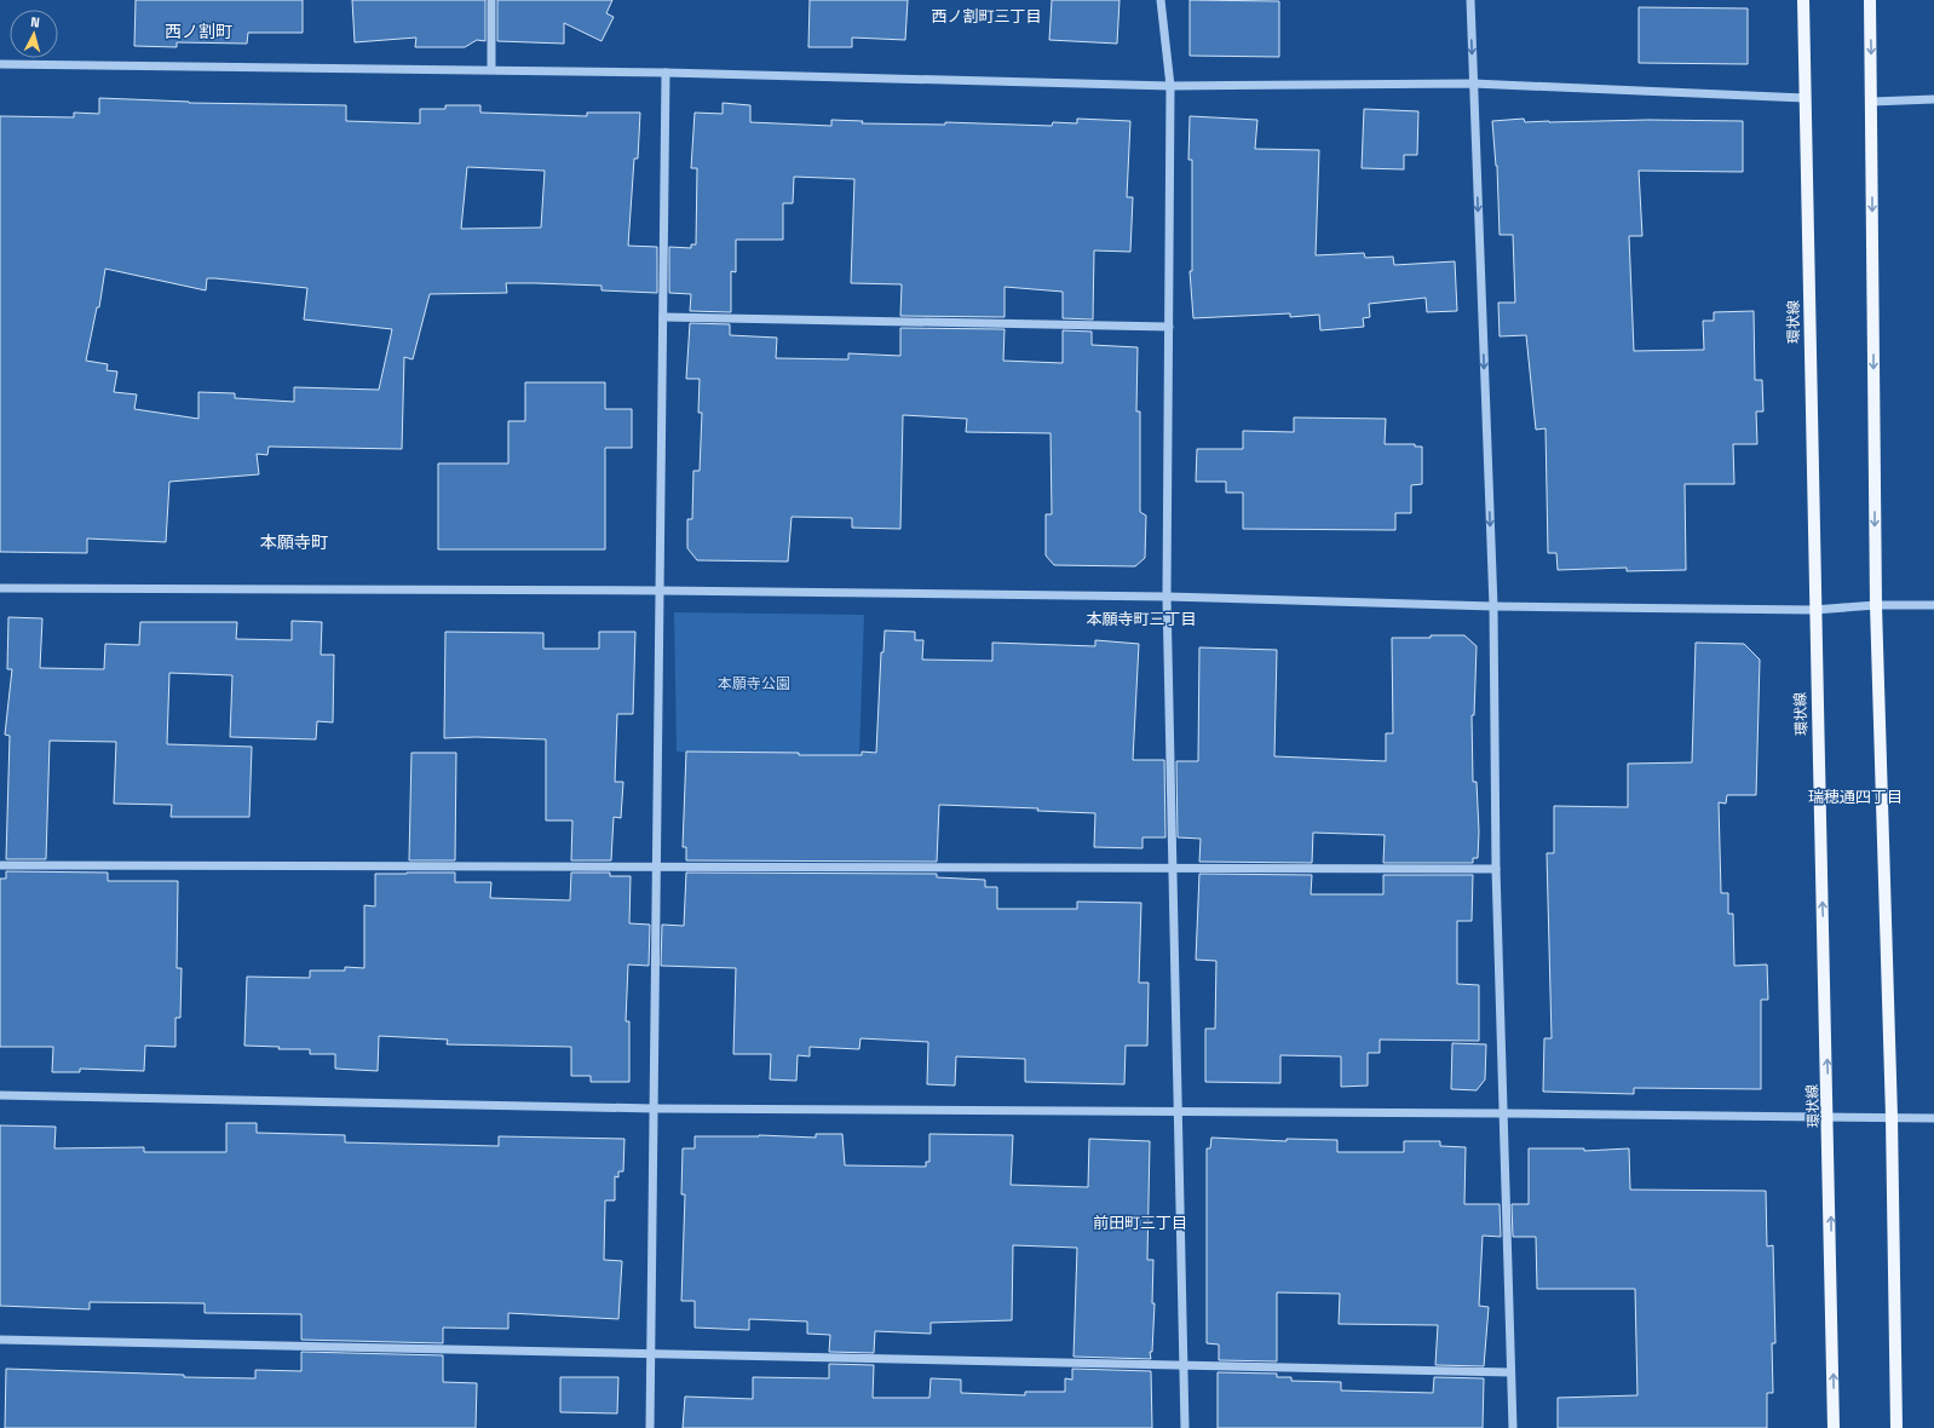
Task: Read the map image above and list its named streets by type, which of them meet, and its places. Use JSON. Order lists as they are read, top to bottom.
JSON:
{
  "streets": {
    "main road": ["環状線"]
  },
  "districts": [
    "西ノ割町三丁目",
    "西ノ割町",
    "本願寺町",
    "本願寺町三丁目",
    "瑞穂通四丁目",
    "前田町三丁目"
  ],
  "parks": ["本願寺公園"],
  "north": "top"
}
